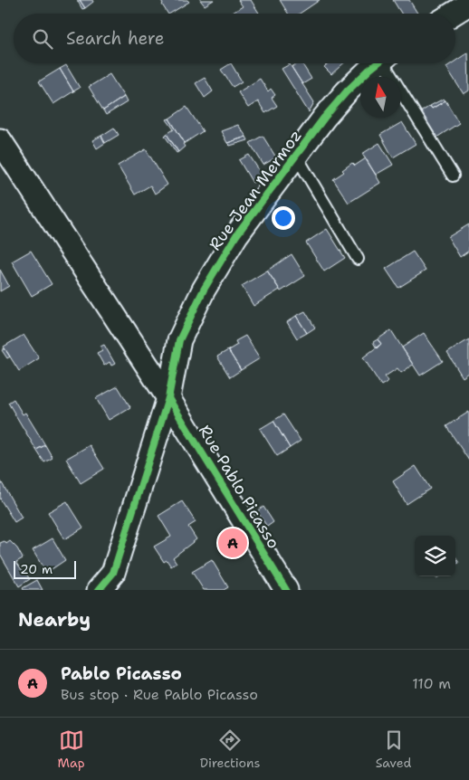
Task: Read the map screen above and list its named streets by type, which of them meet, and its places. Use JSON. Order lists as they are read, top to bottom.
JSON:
{
  "streets": {
    "street": ["Rue Jean Mermoz", "Rue Pablo Picasso"]
  },
  "crossings": [
    ["Rue Jean Mermoz", "Rue Pablo Picasso"]
  ],
  "scale_bar": "20 m",
  "north": "top",
  "page": {
    "search": "Search here",
    "pins": "A",
    "scale": "20 m",
    "heading": "Nearby",
    "list": [
      {
        "mark": "A",
        "name": "Pablo Picasso",
        "note": "Bus stop · Rue Pablo Picasso",
        "value": "110 m"
      }
    ],
    "nav": ["Map", "Directions", "Saved"]
  }
}
